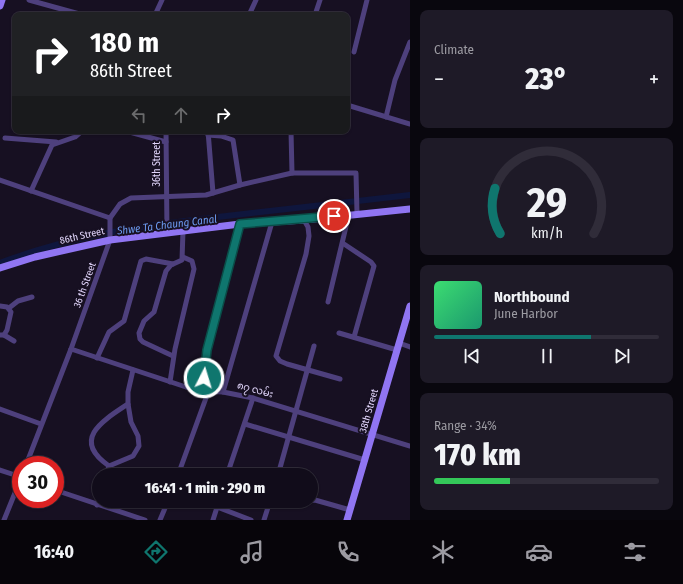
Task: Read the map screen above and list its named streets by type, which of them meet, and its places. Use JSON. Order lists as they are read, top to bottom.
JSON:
{
  "streets": {
    "main road": ["86th Street", "38th Street"],
    "street": ["36th Street", "36 th Street", "၈၇ လမ်း"]
  },
  "crossings": [
    ["36th Street", "86th Street"],
    ["86th Street", "36 th Street"],
    ["36 th Street", "၈၇ လမ်း"],
    ["၈၇ လမ်း", "38th Street"]
  ],
  "water": ["Shwe Ta Chaung Canal"],
  "page": {
    "tile": [
      "Climate",
      ["Range · 34%", "170 km"]
    ],
    "turn": ["180 m", "86th Street"],
    "heat": ["−", "23°", "+"],
    "song": ["Northbound", "June Harbor"],
    "limit": "30",
    "trip": "16:41 · 1 min · 290 m",
    "tabs": "16:40",
    "gauge": ["29", "km/h"]
  }
}
